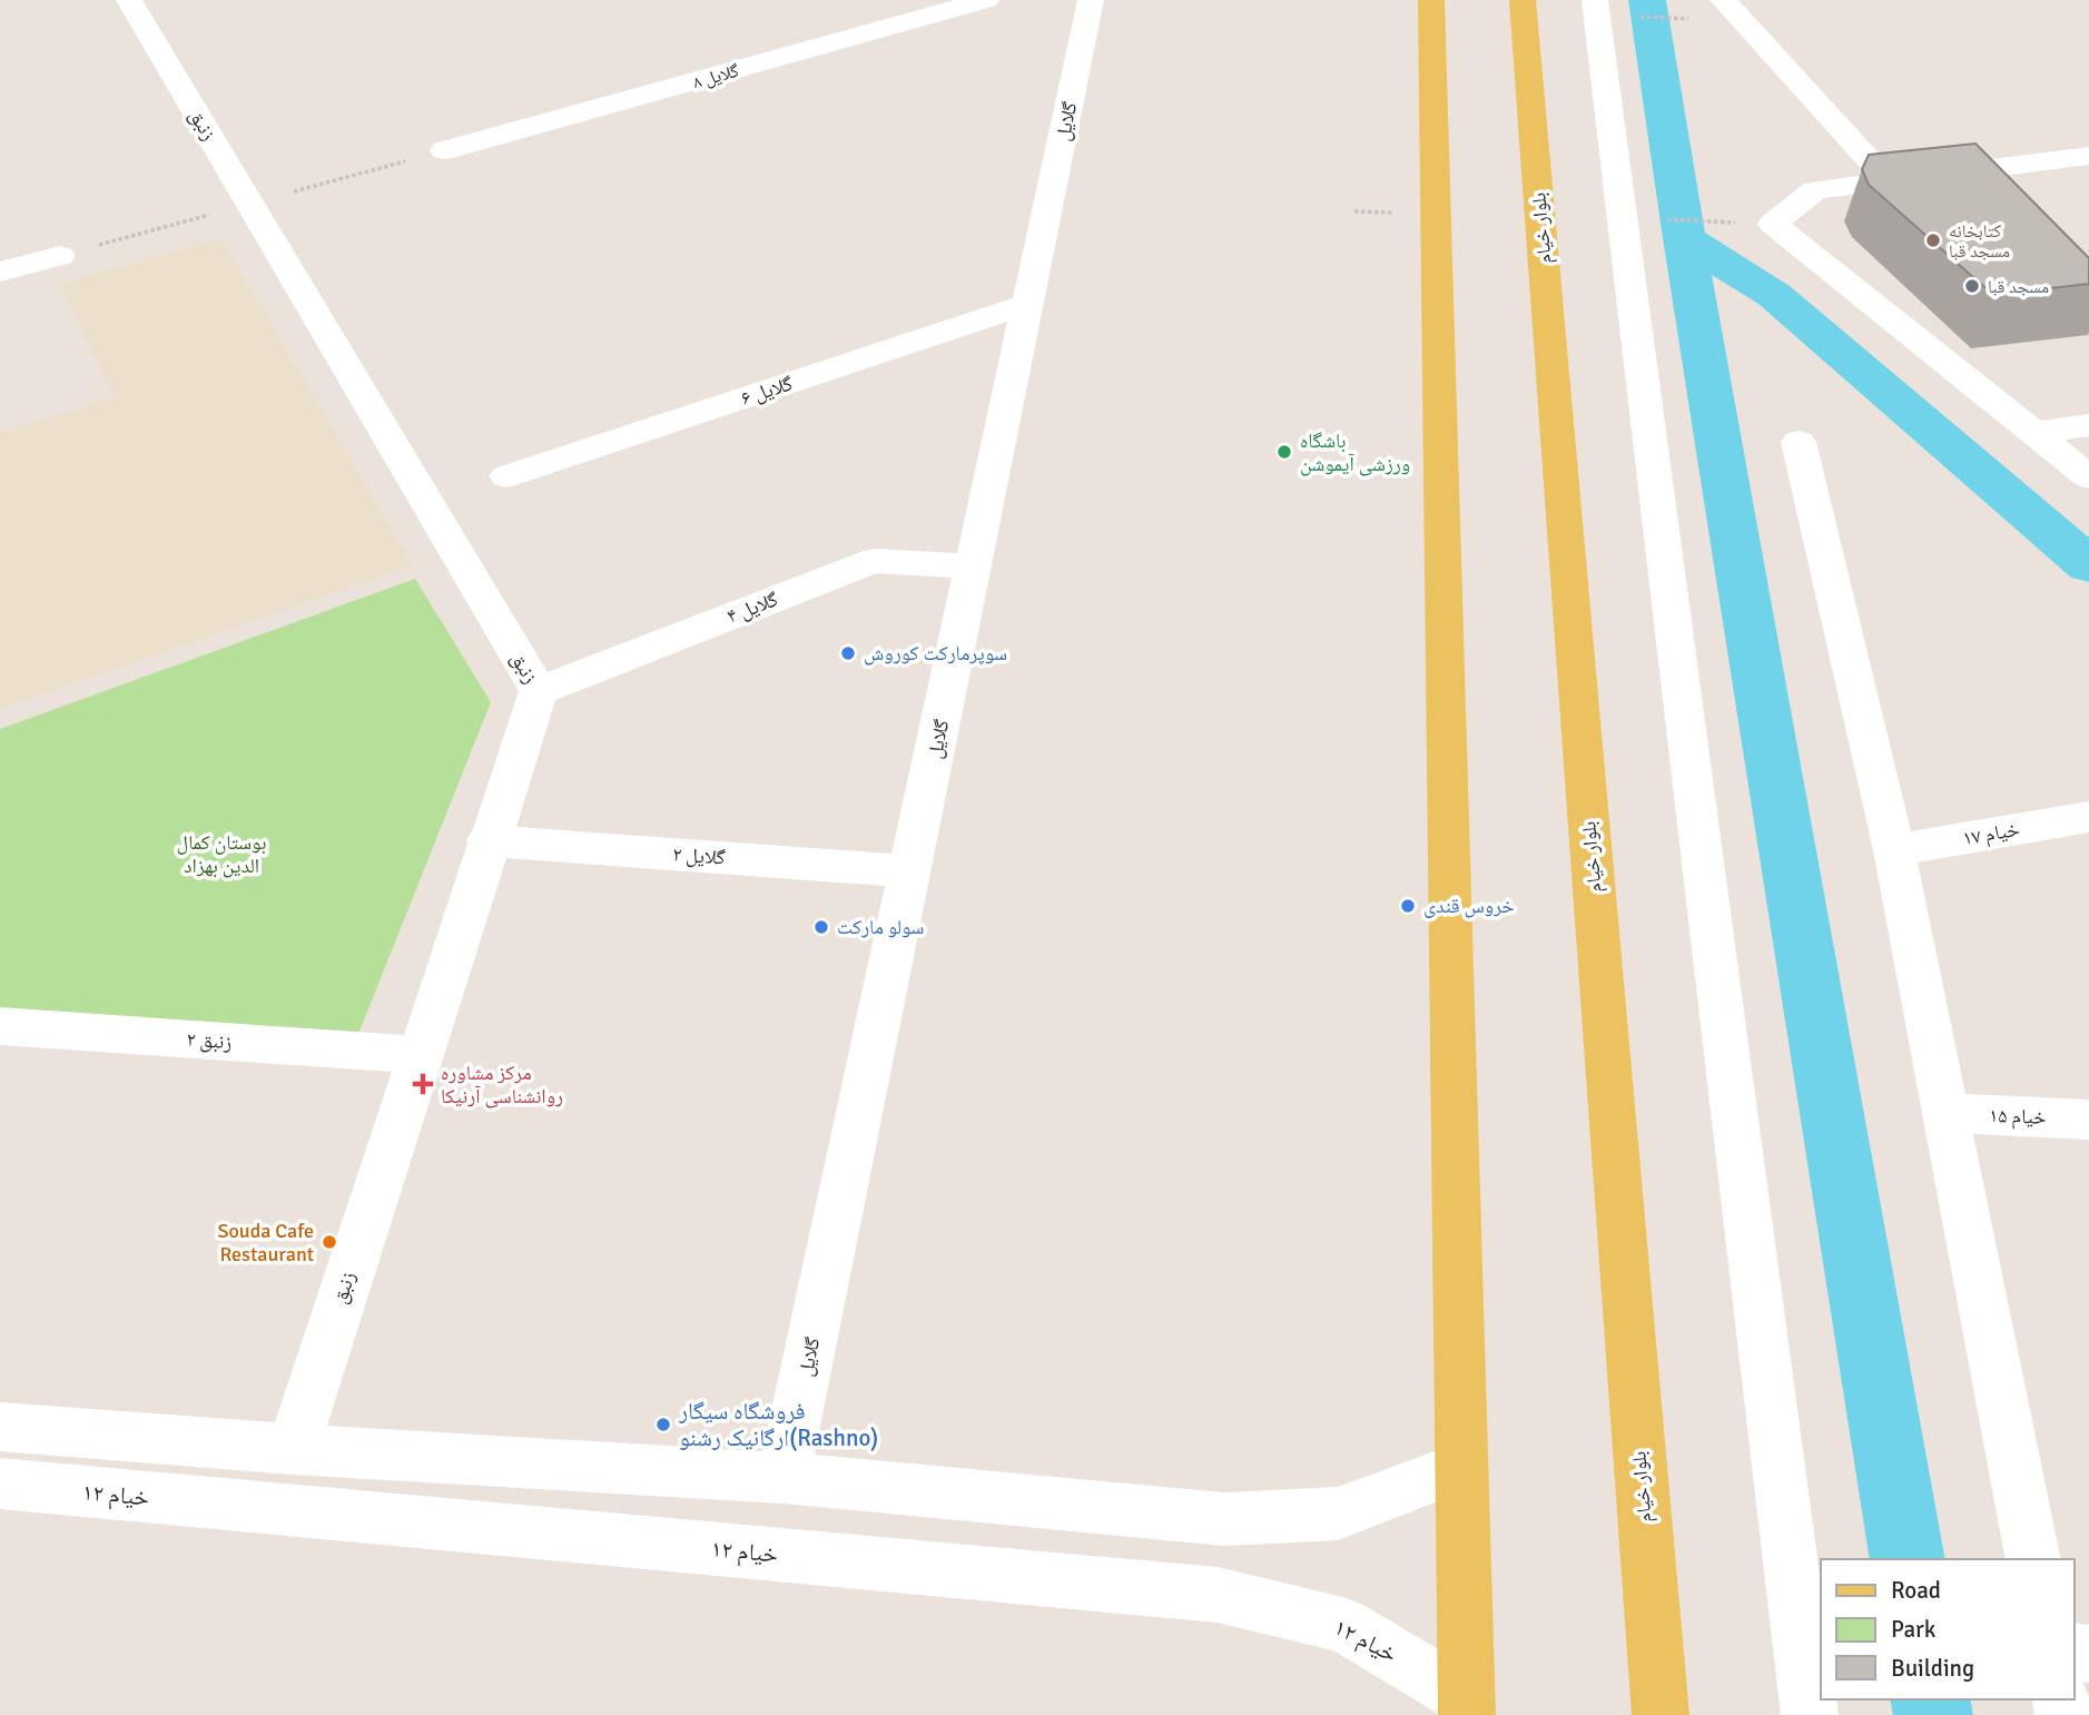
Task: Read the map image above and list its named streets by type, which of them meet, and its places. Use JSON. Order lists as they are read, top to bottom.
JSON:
{
  "streets": {
    "main road": ["بلوار خیام"],
    "street": [
      "گلایل ۸",
      "گلایل",
      "زنبق",
      "گلایل ۶",
      "گلایل ۴",
      "خیام ۱۷",
      "گلایل ۲",
      "زنبق ۲",
      "خیام ۱۵",
      "خیام ۱۲"
    ]
  },
  "crossings": [
    ["گلایل", "گلایل ۶"],
    ["گلایل", "گلایل ۴"],
    ["گلایل", "گلایل ۲"],
    ["زنبق", "گلایل ۴"],
    ["زنبق", "گلایل ۲"],
    ["زنبق", "زنبق ۲"]
  ],
  "parks": ["بوستان کمال الدین بهزاد"],
  "places": {
    "other": [
      "کتابخانه مسجد قبا",
      "مسجد قبا",
      "باشگاه ورزشی آیموشن",
      "سوپرمارکت کوروش",
      "خروس قندی",
      "سولو مارکت",
      "Souda Cafe Restaurant",
      "فروشگاه سیگار ارگانیک رشنو(Rashno)"
    ],
    "health": ["مرکز مشاوره روانشناسی آرنیکا"]
  },
  "legend": ["Road", "Park", "Building"]
}
